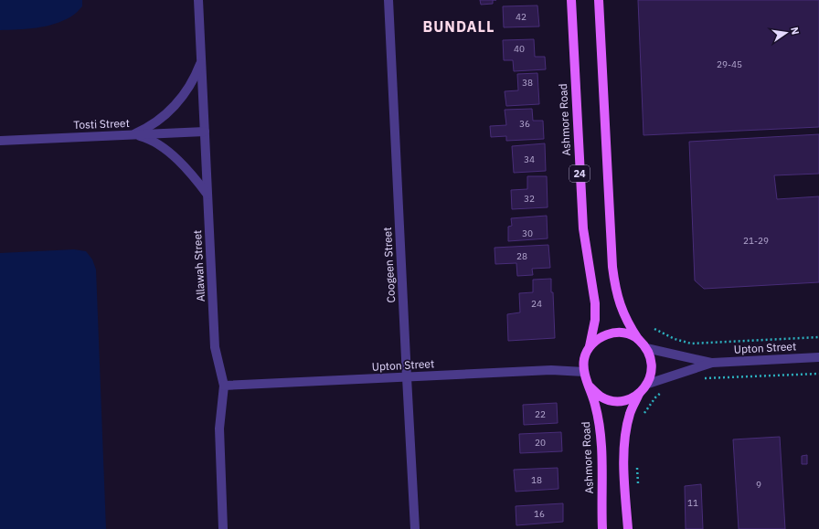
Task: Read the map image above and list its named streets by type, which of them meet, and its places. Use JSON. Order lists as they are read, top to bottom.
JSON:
{
  "streets": {
    "main road": ["Ashmore Road", "24"],
    "street": [
      "Tosti Street",
      "Coogeen Street",
      "Allawah Street",
      "Upton Street"
    ]
  },
  "crossings": [
    ["Ashmore Road", "24"],
    ["Ashmore Road", "Upton Street"],
    ["Tosti Street", "Allawah Street"],
    ["24", "Upton Street"],
    ["Coogeen Street", "Upton Street"],
    ["Allawah Street", "Upton Street"]
  ],
  "districts": ["BUNDALL"],
  "house_numbers": [
    "42",
    "40",
    "29-45",
    "38",
    "36",
    "34",
    "32",
    "30",
    "21-29",
    "28",
    "24",
    "22",
    "20",
    "18",
    "9",
    "11",
    "16"
  ],
  "north": "right"
}
